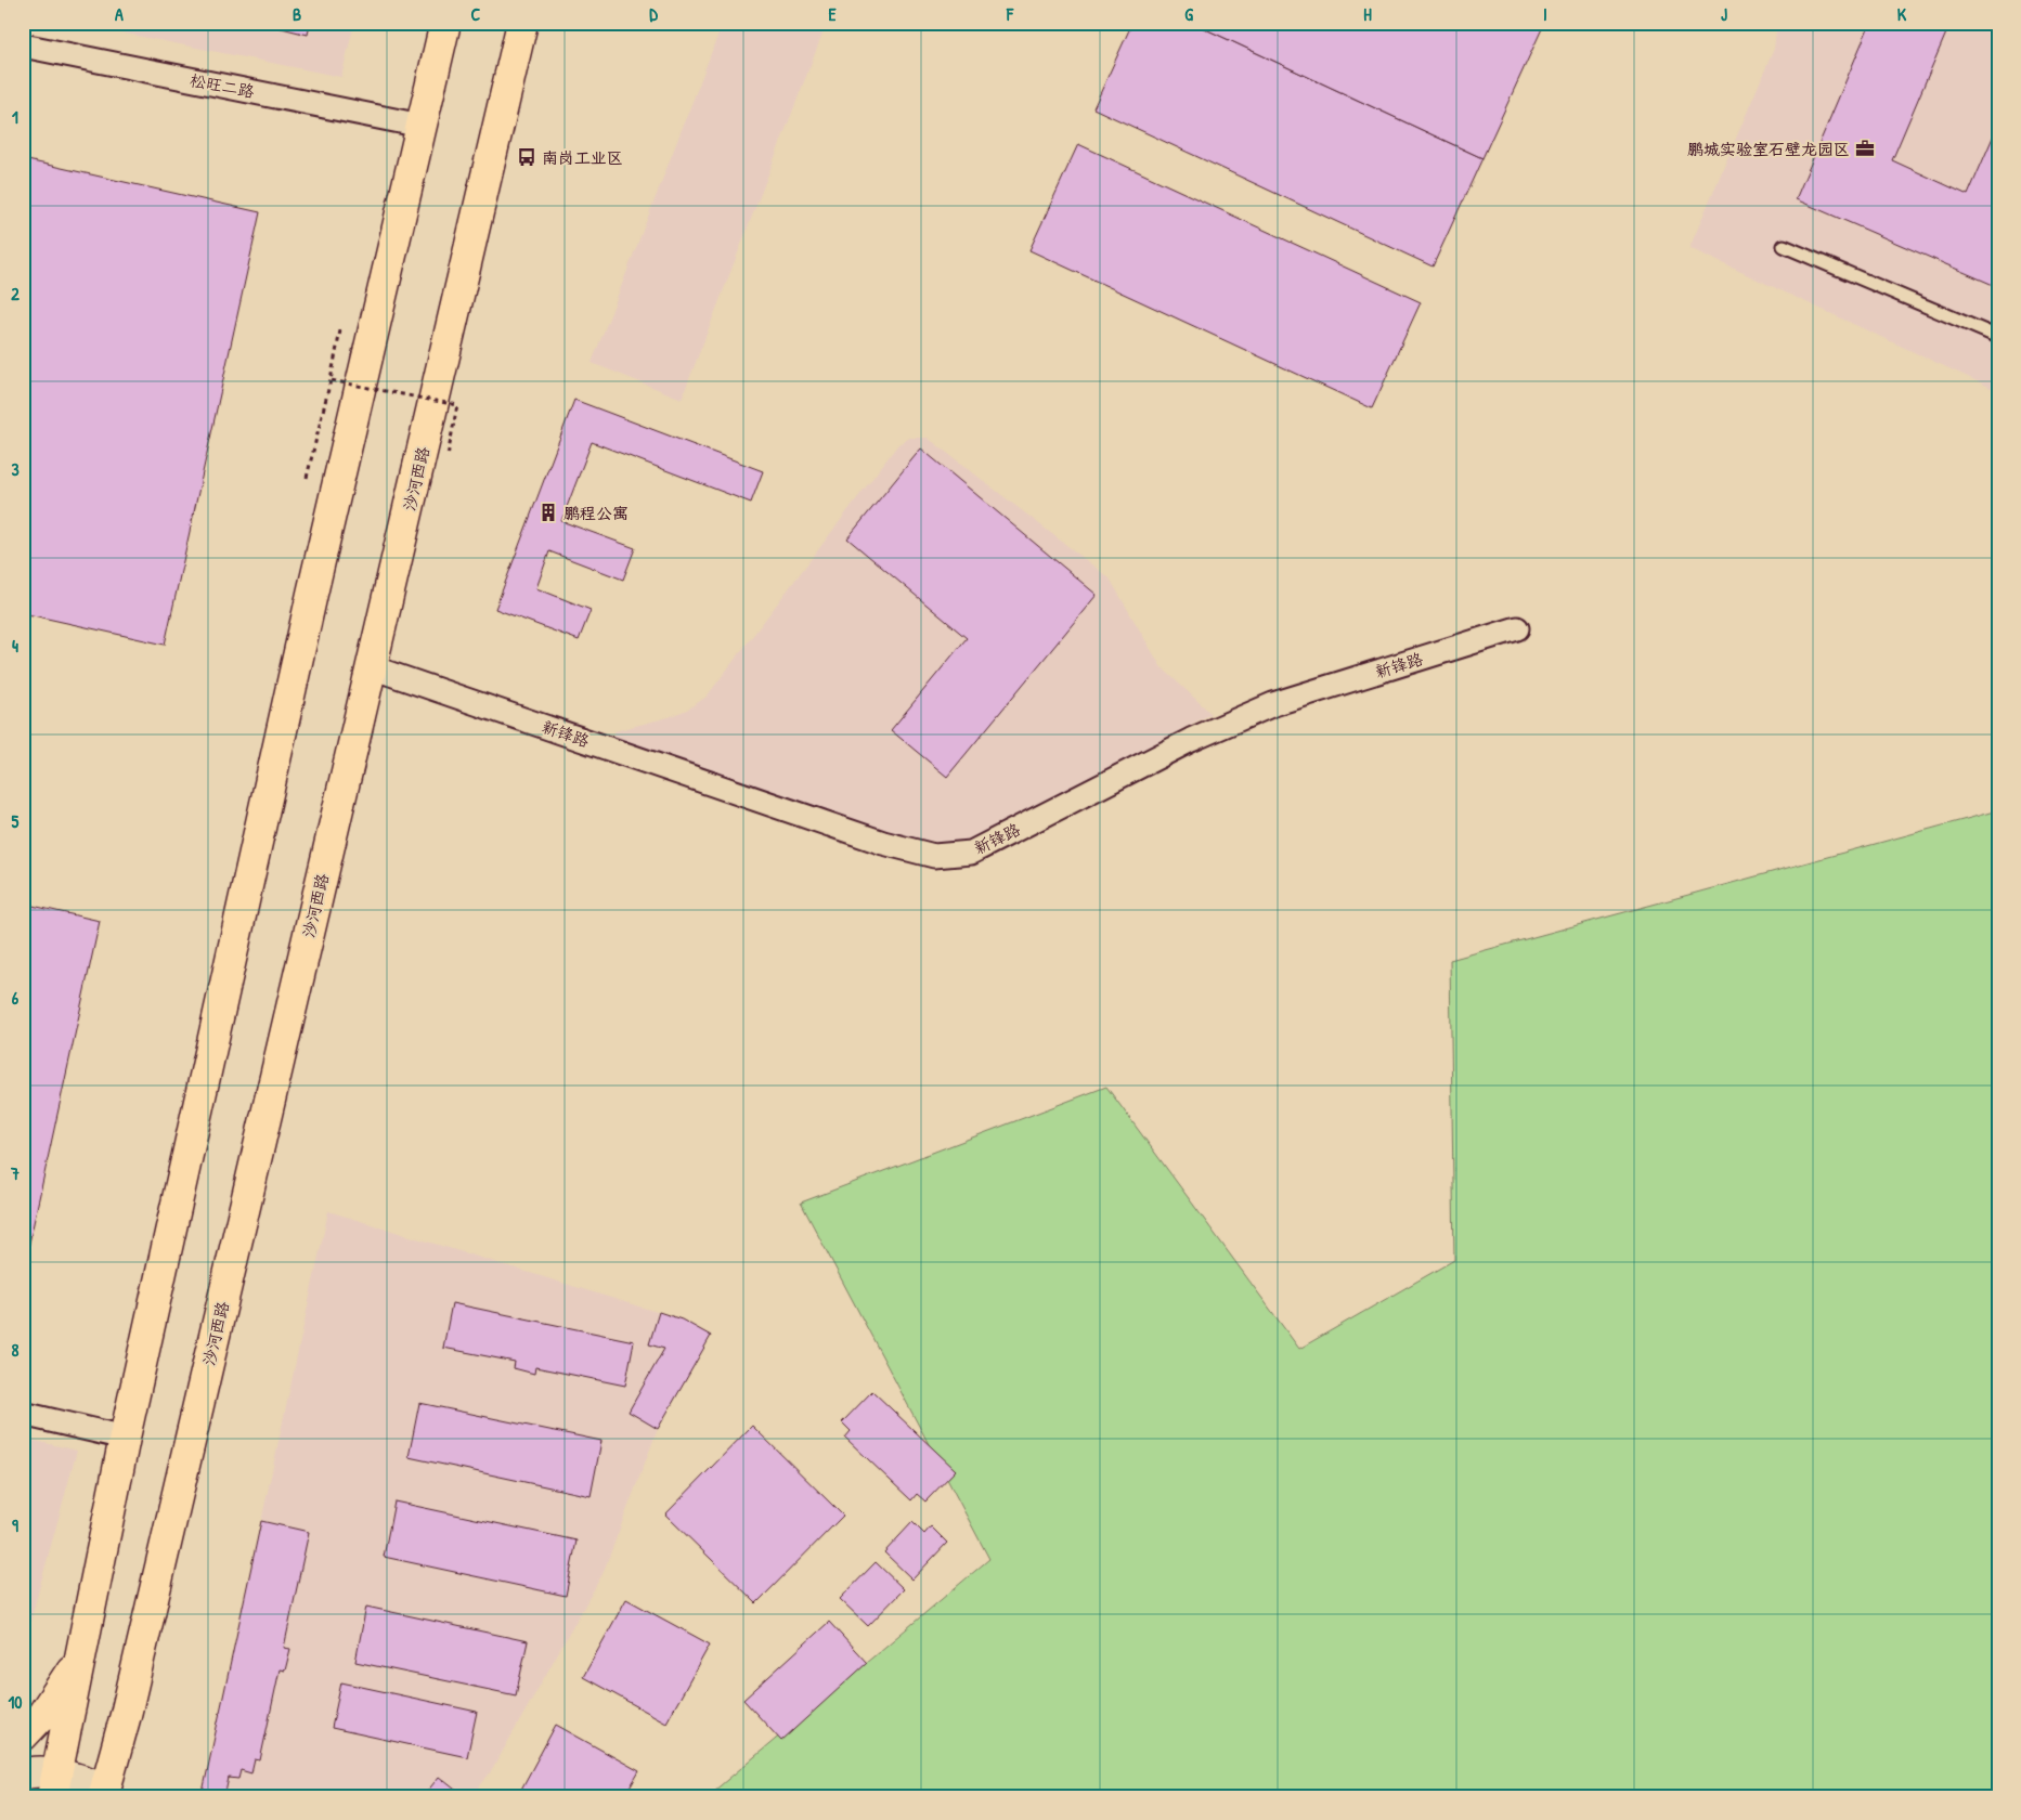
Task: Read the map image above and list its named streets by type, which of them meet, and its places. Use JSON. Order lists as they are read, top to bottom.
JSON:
{
  "streets": {
    "main road": ["沙河西路"],
    "street": ["松旺二路", "新锋路"]
  },
  "crossings": [
    ["沙河西路", "新锋路"]
  ],
  "places": {
    "office": ["鹏城实验室石壁龙园区"],
    "bus stop": ["南岗工业区"],
    "building": ["鹏程公寓"]
  },
  "grid": {
    "columns": [
      "A",
      "B",
      "C",
      "D",
      "E",
      "F",
      "G",
      "H",
      "I",
      "J",
      "K"
    ],
    "rows": [
      "1",
      "2",
      "3",
      "4",
      "5",
      "6",
      "7",
      "8",
      "9",
      "10"
    ]
  }
}
